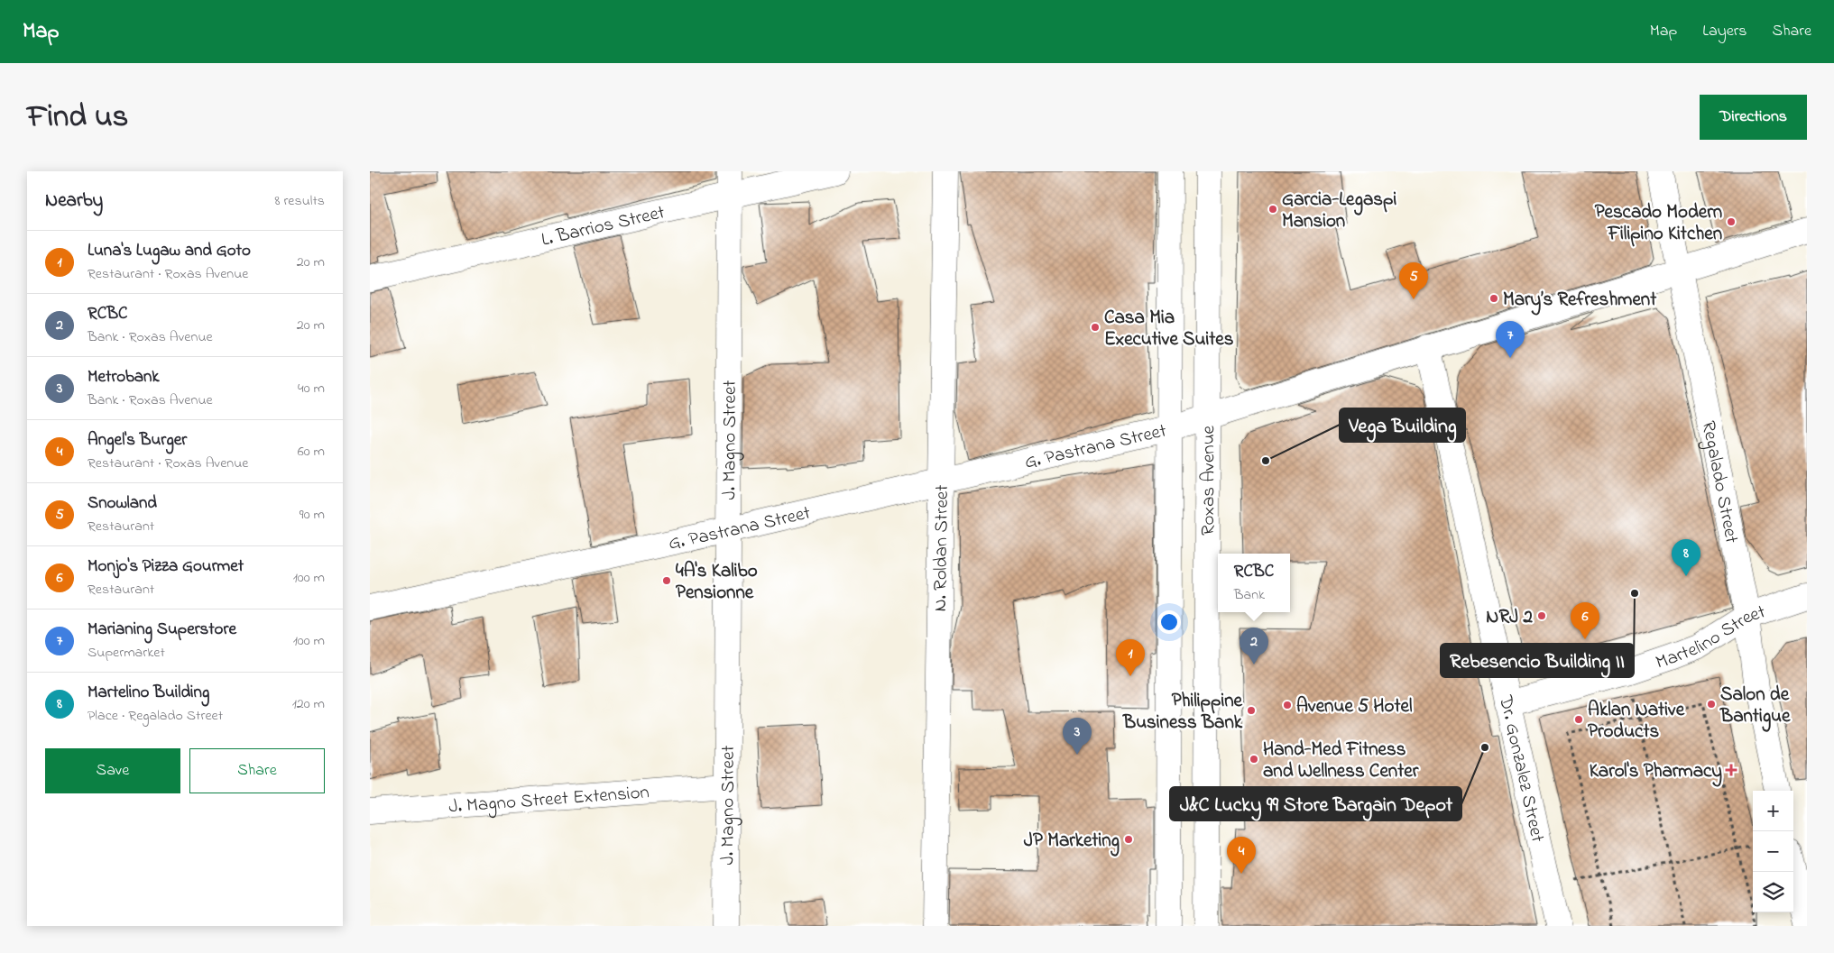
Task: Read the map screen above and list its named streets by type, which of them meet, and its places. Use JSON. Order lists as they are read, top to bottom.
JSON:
{
  "streets": {
    "street": [
      "L. Barrios Street",
      "J. Magno Street",
      "G. Pastrana Street",
      "Roxas Avenue",
      "Regalado Street",
      "N. Roldan Street",
      "Martelino Street",
      "Dr. Gonzalez Street",
      "J. Magno Street Extension"
    ]
  },
  "crossings": [
    ["L. Barrios Street", "J. Magno Street"],
    ["J. Magno Street", "G. Pastrana Street"],
    ["J. Magno Street", "J. Magno Street Extension"],
    ["G. Pastrana Street", "Roxas Avenue"],
    ["G. Pastrana Street", "Regalado Street"],
    ["G. Pastrana Street", "N. Roldan Street"],
    ["G. Pastrana Street", "Dr. Gonzalez Street"],
    ["Regalado Street", "Martelino Street"],
    ["Martelino Street", "Dr. Gonzalez Street"]
  ],
  "places": {
    "other": [
      "Garcia-Legaspi Mansion",
      "Pescado Modern Filipino Kitchen",
      "Mary’s Refreshment",
      "Casa Mia Executive Suites",
      "Vega Building",
      "4A's Kalibo Pensionne",
      "Rebesencio Building II",
      "NRJ 2",
      "Salon de Bantigue",
      "Avenue 5 Hotel",
      "Philippine Business Bank",
      "Aklan Native Products",
      "J&C Lucky 99 Store Bargain Depot",
      "Hand-Med Fitness and Wellness Center",
      "JP Marketing"
    ],
    "health": ["Karol's Pharmacy"]
  },
  "page": {
    "header": "Map",
    "nav": ["Map", "Layers", "Share"],
    "title": "Find us",
    "buttons": [
      "Directions",
      ["Save", "Share"]
    ],
    "heading": ["Nearby", "8 results"],
    "list": [
      {
        "mark": "1",
        "name": "Luna's Lugaw and Goto",
        "note": "Restaurant · Roxas Avenue",
        "value": "20 m"
      },
      {
        "mark": "2",
        "name": "RCBC",
        "note": "Bank · Roxas Avenue",
        "value": "20 m"
      },
      {
        "mark": "3",
        "name": "Metrobank",
        "note": "Bank · Roxas Avenue",
        "value": "40 m"
      },
      {
        "mark": "4",
        "name": "Angel's Burger",
        "note": "Restaurant · Roxas Avenue",
        "value": "60 m"
      },
      {
        "mark": "5",
        "name": "Snowland",
        "note": "Restaurant",
        "value": "90 m"
      },
      {
        "mark": "6",
        "name": "Monjo's Pizza Gourmet",
        "note": "Restaurant",
        "value": "100 m"
      },
      {
        "mark": "7",
        "name": "Marianing Superstore",
        "note": "Supermarket",
        "value": "100 m"
      },
      {
        "mark": "8",
        "name": "Martelino Building",
        "note": "Place · Regalado Street",
        "value": "120 m"
      }
    ],
    "pins": [
      "5",
      "7",
      "8",
      "6",
      "2",
      "1",
      "3",
      "4"
    ],
    "popup": ["RCBC", "Bank"],
    "map_buttons": ["+", "−"]
  }
}
